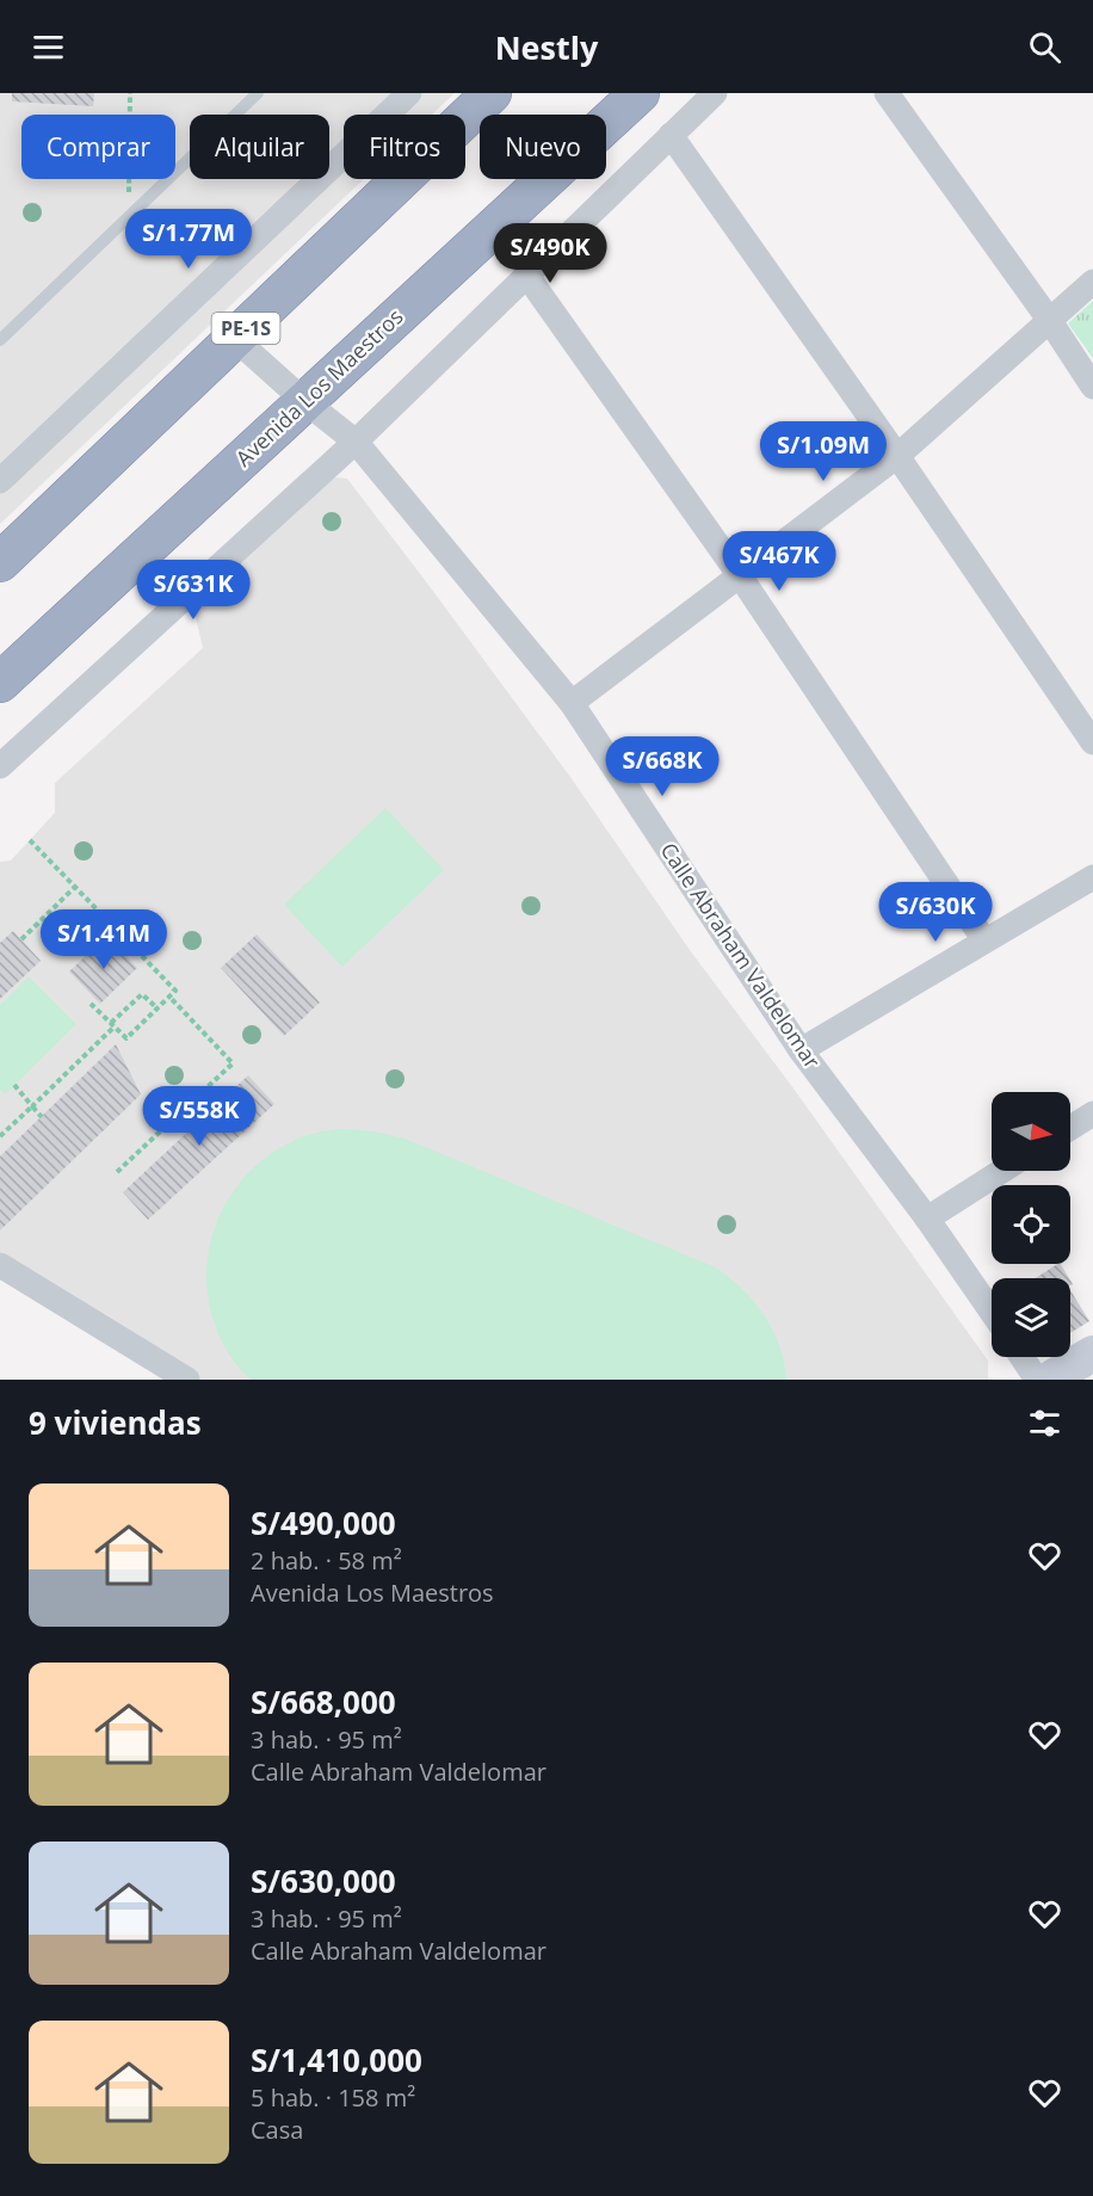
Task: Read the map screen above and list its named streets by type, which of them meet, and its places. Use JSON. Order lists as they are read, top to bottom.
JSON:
{
  "streets": {
    "highway": ["PE-1S", "Avenida Los Maestros"],
    "street": ["Calle Abraham Valdelomar"]
  },
  "crossings": [
    ["PE-1S", "Calle Abraham Valdelomar"],
    ["Avenida Los Maestros", "Calle Abraham Valdelomar"]
  ],
  "north": "right",
  "page": {
    "header": "Nestly",
    "chip": [
      "Comprar",
      "Alquilar",
      "Filtros",
      "Nuevo"
    ],
    "price": [
      "S/1.77M",
      "S/490K",
      "S/1.09M",
      "S/467K",
      "S/631K",
      "S/668K",
      "S/630K",
      "S/1.41M",
      "S/558K"
    ],
    "heading": "9 viviendas",
    "list": [
      {
        "name": "S/490,000",
        "note": "2 hab. · 58 m² · Avenida Los Maestros"
      },
      {
        "name": "S/668,000",
        "note": "3 hab. · 95 m² · Calle Abraham Valdelomar"
      },
      {
        "name": "S/630,000",
        "note": "3 hab. · 95 m² · Calle Abraham Valdelomar"
      },
      {
        "name": "S/1,410,000",
        "note": "5 hab. · 158 m² · Casa"
      }
    ]
  }
}
